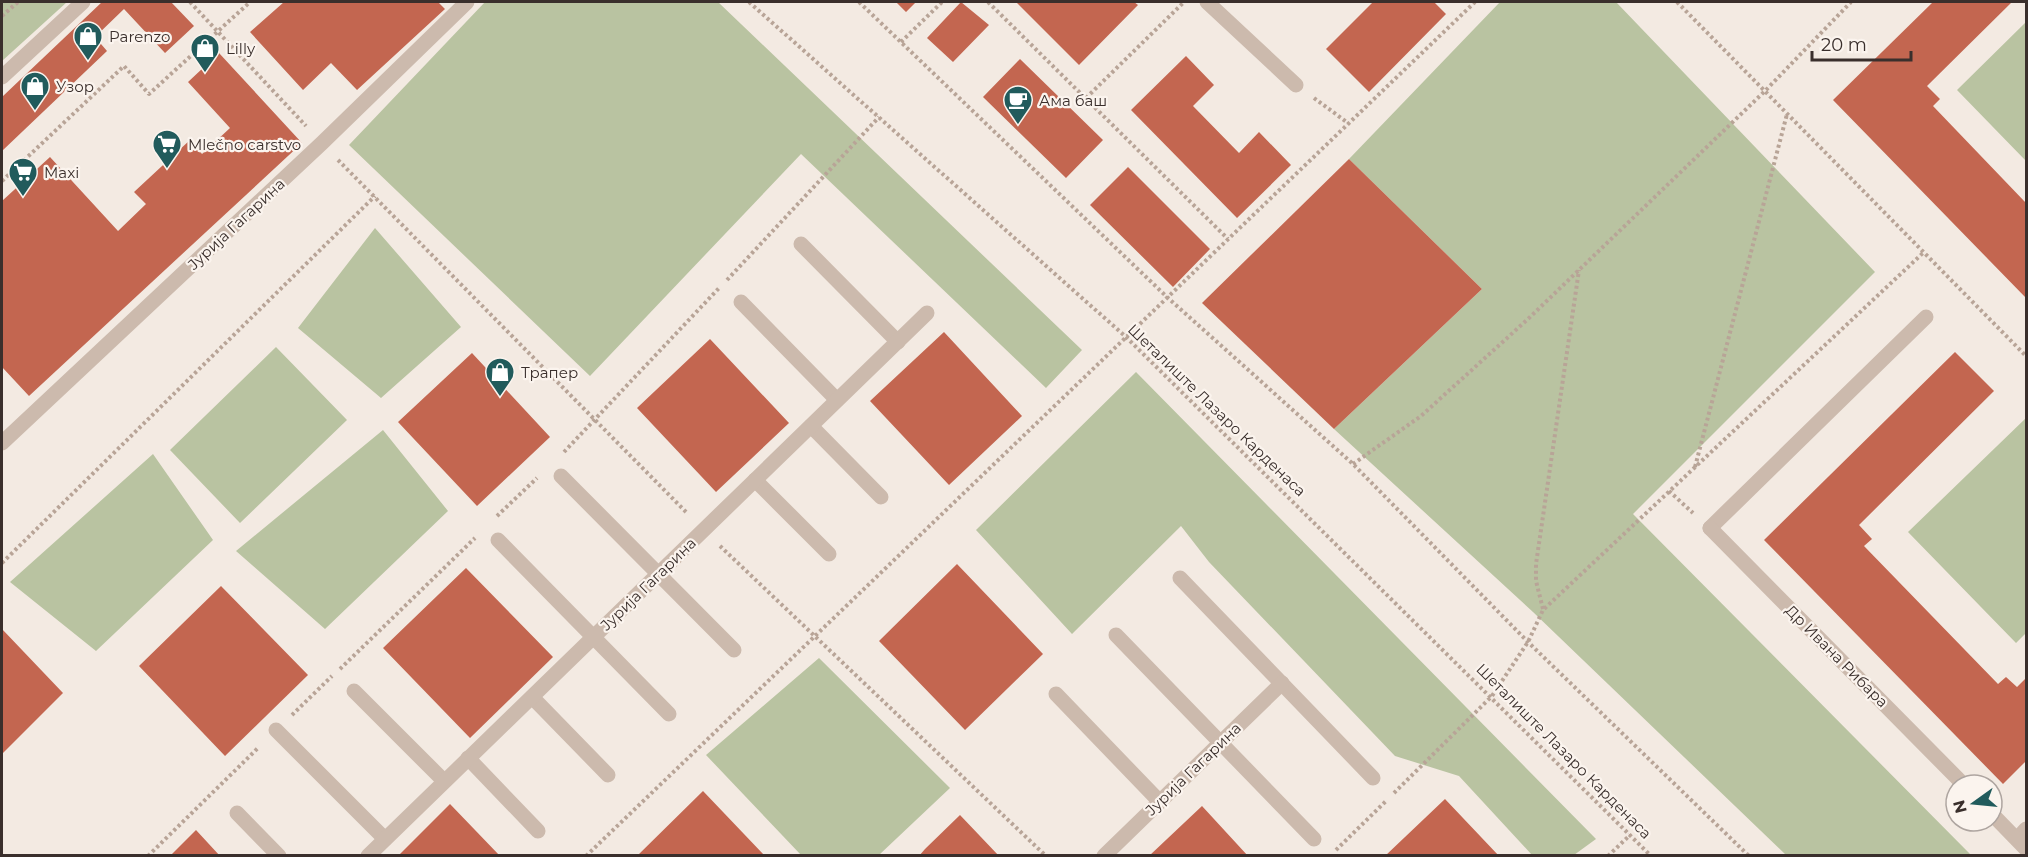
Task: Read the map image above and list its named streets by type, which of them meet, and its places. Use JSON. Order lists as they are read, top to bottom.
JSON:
{
  "streets": {
    "street": ["Јурија Гагарина", "Др Ивана Рибара"],
    "path": ["Шеталиште Лазаро Карденаса"]
  },
  "places": {
    "shop": [
      "Parenzo",
      "Lilly",
      "Узор",
      "Трапер"
    ],
    "cafe": ["Ама баш"],
    "supermarket": ["Mlečno carstvo", "Maxi"]
  },
  "scale_bar": "20 m",
  "north": "left"
}
